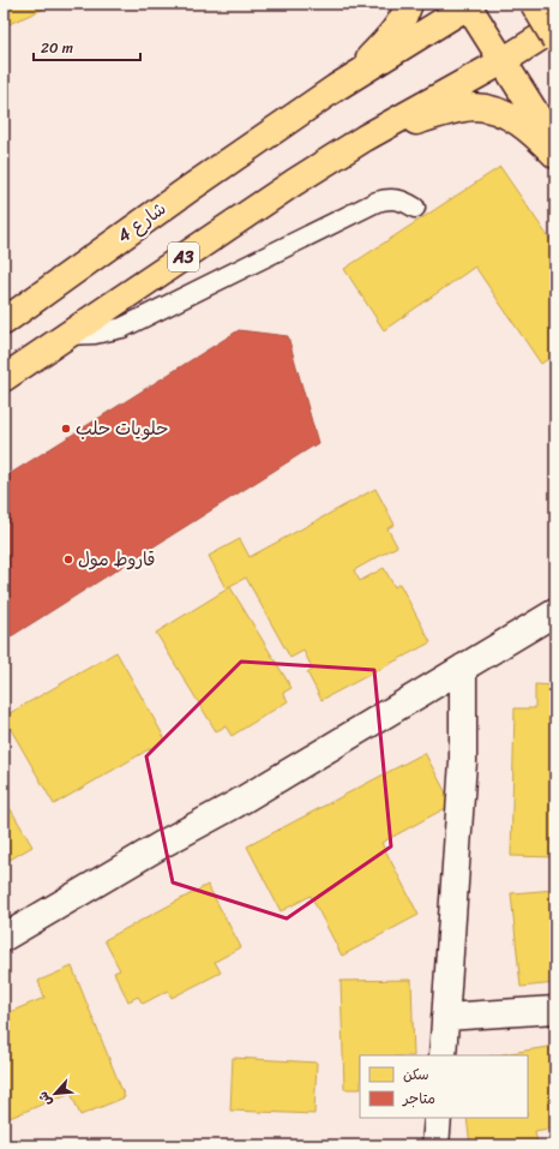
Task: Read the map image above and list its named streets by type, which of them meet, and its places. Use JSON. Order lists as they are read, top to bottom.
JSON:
{
  "streets": {
    "highway": ["شارع 4", "A3"]
  },
  "places": ["حلويات حلب", "قاروط مول"],
  "legend": ["سكن", "متاجر"],
  "scale_bar": "20 m",
  "north": "bottom left"
}
